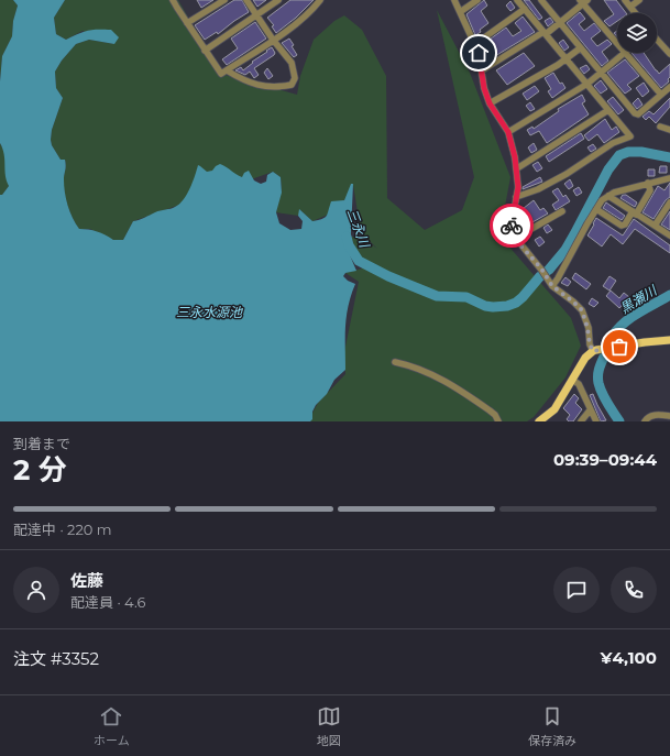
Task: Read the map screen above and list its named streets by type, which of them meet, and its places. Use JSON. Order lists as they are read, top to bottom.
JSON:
{
  "water": ["三永川", "黒瀬川", "三永水源池"],
  "page": {
    "heading": ["2 分", "到着まで", "09:39–09:44"],
    "panel": [
      "佐藤",
      "配達員 · 4.6",
      "注文 #3352",
      "¥4,100"
    ],
    "bar": "配達中 · 220 m",
    "tabs": ["ホーム", "地図", "保存済み"]
  }
}
